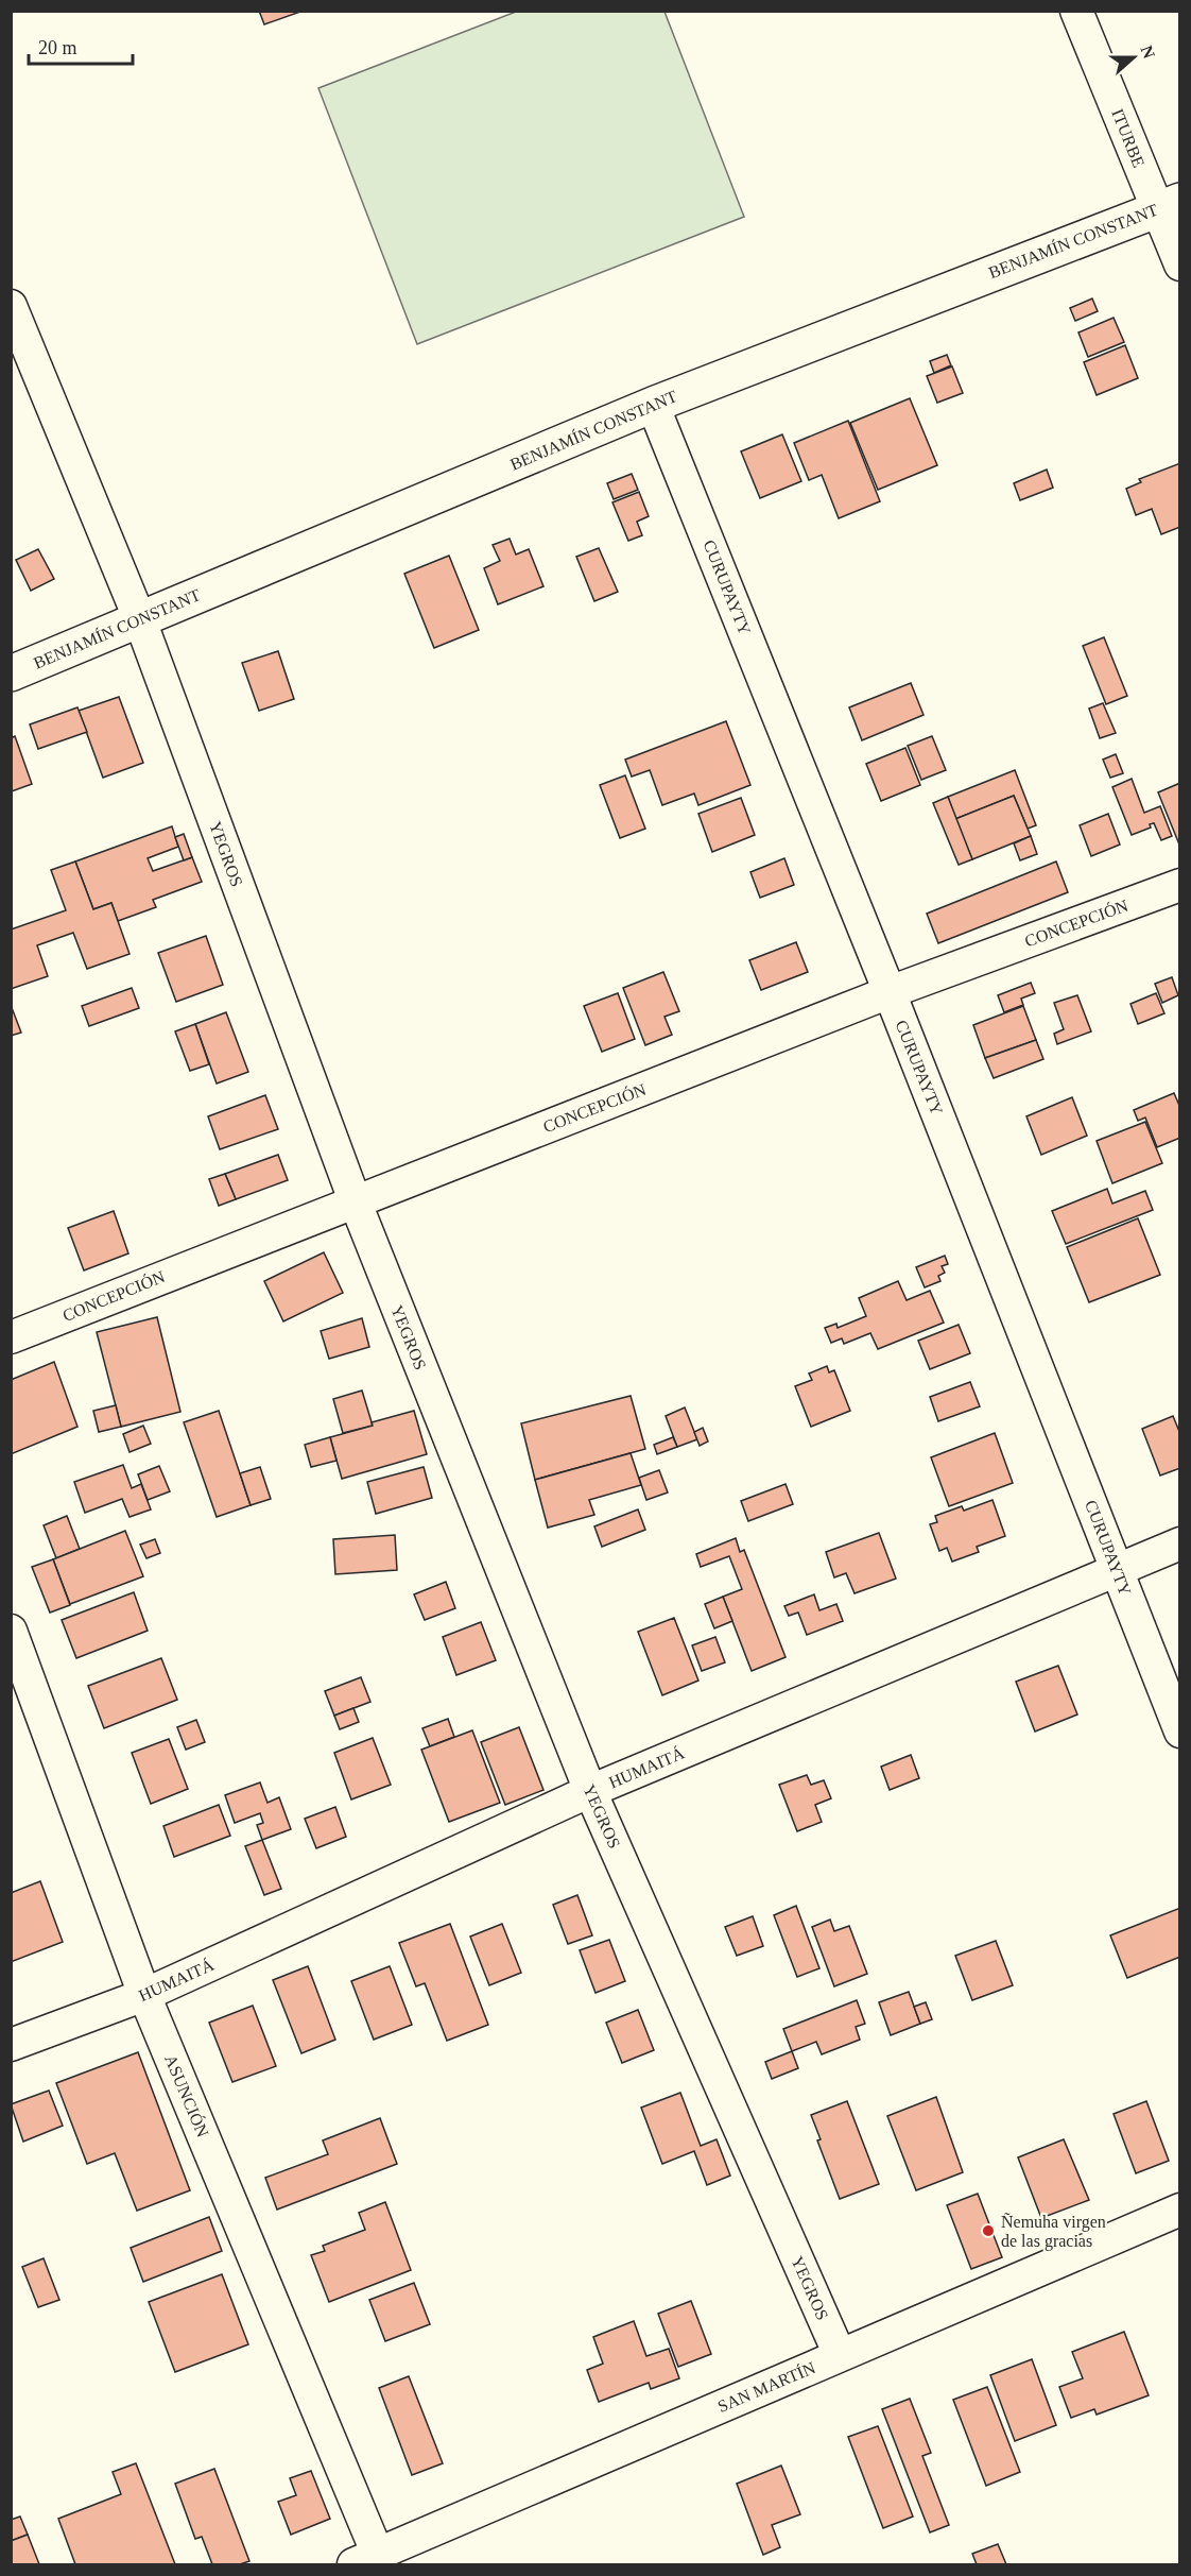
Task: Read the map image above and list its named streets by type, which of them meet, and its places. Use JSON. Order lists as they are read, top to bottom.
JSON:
{
  "streets": {
    "street": [
      "ITURBE",
      "BENJAMÍN CONSTANT",
      "CURUPAYTY",
      "YEGROS",
      "CONCEPCIÓN",
      "HUMAITÁ",
      "ASUNCIÓN",
      "SAN MARTÍN"
    ]
  },
  "crossings": [
    ["ITURBE", "BENJAMÍN CONSTANT"],
    ["BENJAMÍN CONSTANT", "CURUPAYTY"],
    ["BENJAMÍN CONSTANT", "YEGROS"],
    ["CURUPAYTY", "CONCEPCIÓN"],
    ["CURUPAYTY", "HUMAITÁ"],
    ["YEGROS", "CONCEPCIÓN"],
    ["YEGROS", "HUMAITÁ"],
    ["YEGROS", "SAN MARTÍN"],
    ["HUMAITÁ", "ASUNCIÓN"],
    ["ASUNCIÓN", "SAN MARTÍN"]
  ],
  "places": ["Ñemuha virgen de las gracias"],
  "scale_bar": "20 m",
  "north": "right"
}
